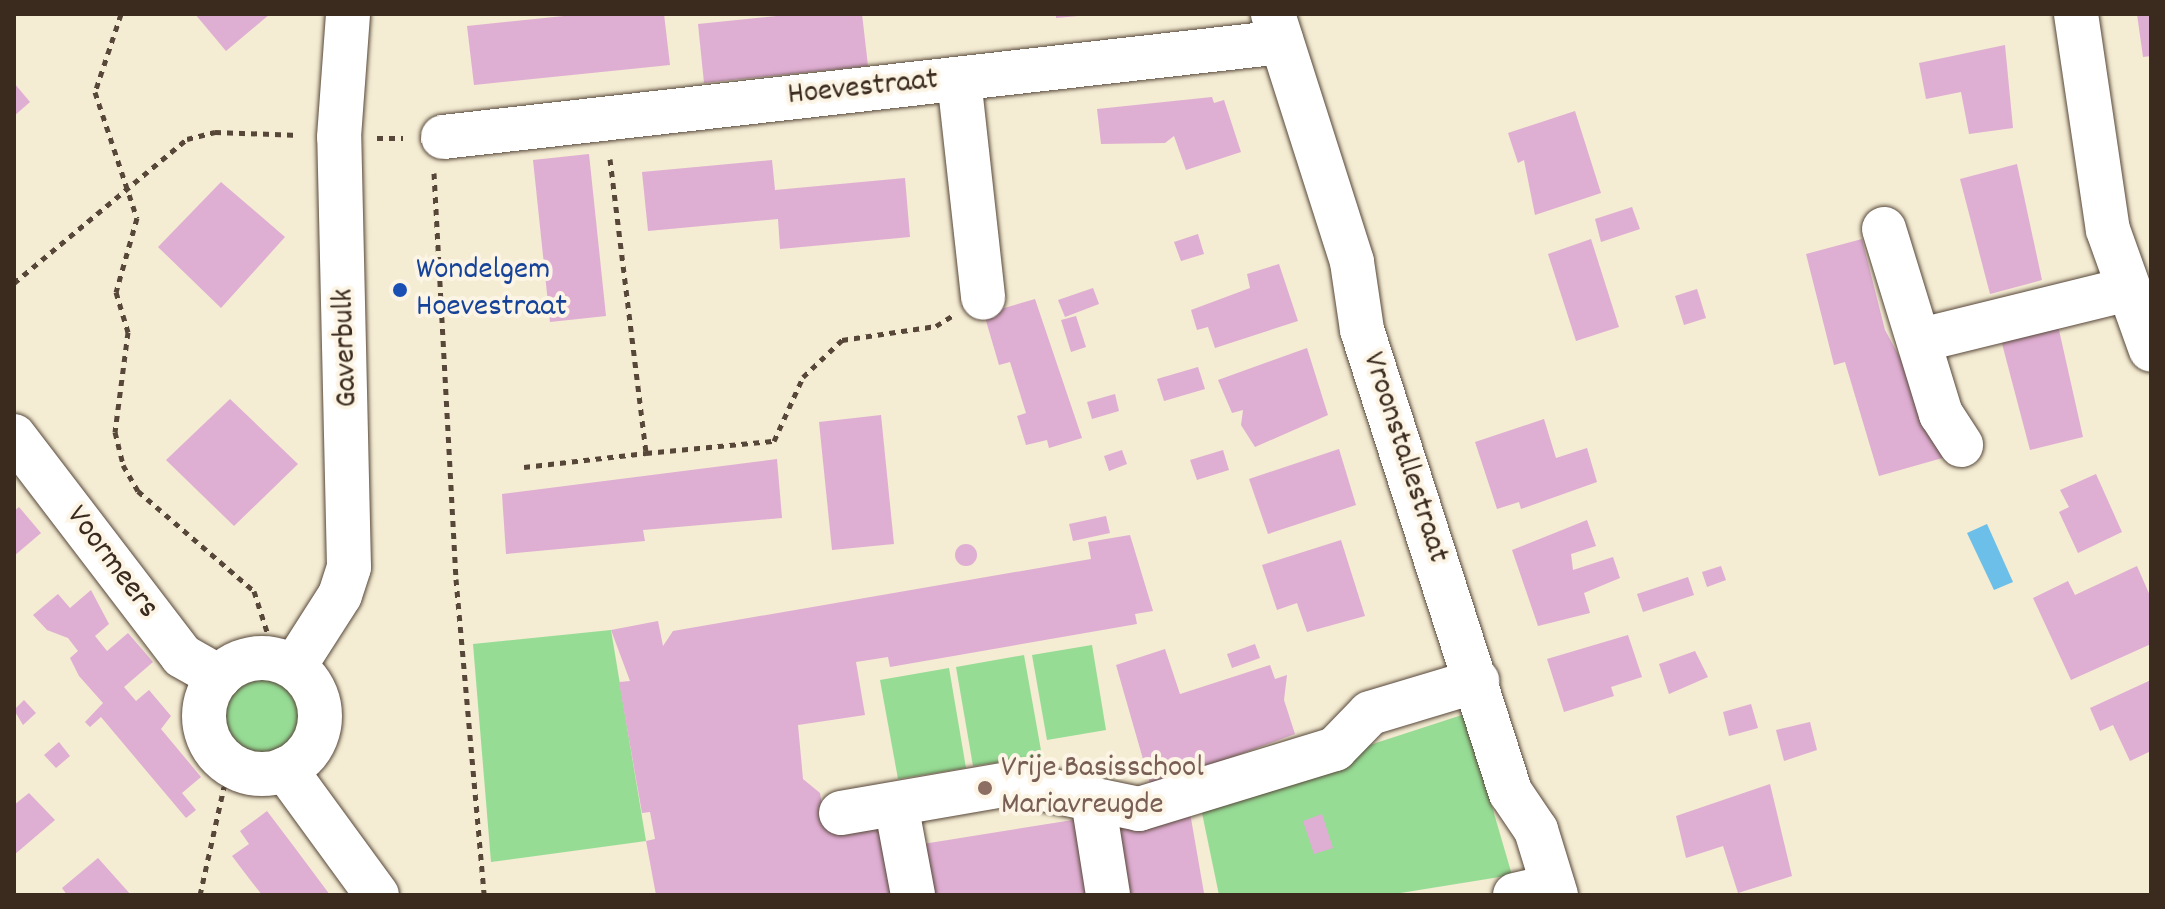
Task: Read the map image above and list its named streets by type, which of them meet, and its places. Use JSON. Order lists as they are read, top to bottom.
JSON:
{
  "streets": {
    "street": [
      "Hoevestraat",
      "Gaverbulk",
      "Vroonstallestraat",
      "Voormeers"
    ]
  },
  "crossings": [
    ["Hoevestraat", "Vroonstallestraat"],
    ["Gaverbulk", "Voormeers"]
  ],
  "places": ["Wondelgem Hoevestraat", "Vrije Basisschool Mariavreugde"]
}
